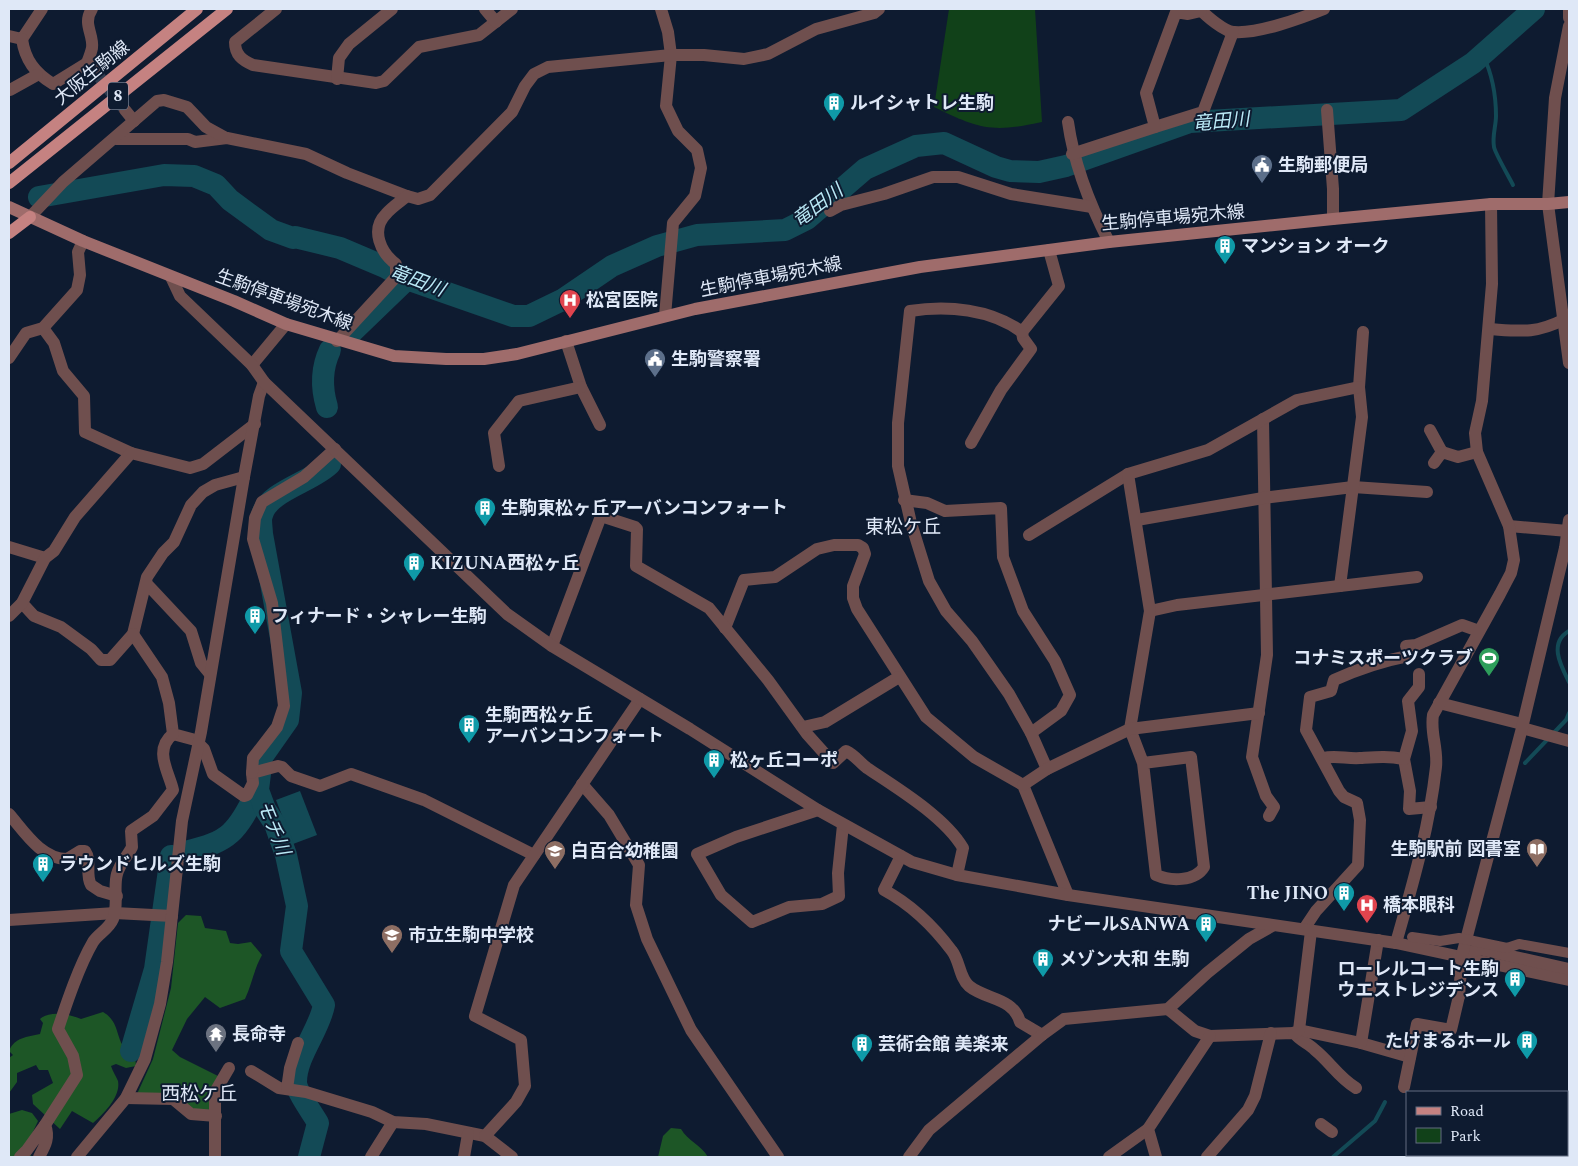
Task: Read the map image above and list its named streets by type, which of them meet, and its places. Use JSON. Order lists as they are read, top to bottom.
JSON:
{
  "streets": {
    "main road": ["大阪生駒線", "8", "生駒停車場宛木線"]
  },
  "districts": ["東松ケ丘", "西松ケ丘"],
  "water": ["竜田川", "モチ川"],
  "places": {
    "building": [
      "ルイシャトレ生駒",
      "マンション オーク",
      "生駒東松ヶ丘アーバンコンフォート",
      "KIZUNA西松ヶ丘",
      "フィナード・シャレー生駒",
      "生駒西松ヶ丘 アーバンコンフォート",
      "松ヶ丘コーポ",
      "ラウンドヒルズ生駒",
      "The JINO",
      "ナビールSANWA",
      "メゾン大和 生駒",
      "ローレルコート生駒 ウエストレジデンス",
      "たけまるホール",
      "芸術会館 美楽来"
    ],
    "public building": ["生駒郵便局", "生駒警察署"],
    "hospital": ["松宮医院", "橋本眼科"],
    "sports": ["コナミスポーツクラブ"],
    "library": ["生駒駅前 図書室"],
    "school or university": ["白百合幼稚園", "市立生駒中学校"],
    "temple": ["長命寺"]
  },
  "legend": ["Road", "Park"]
}
